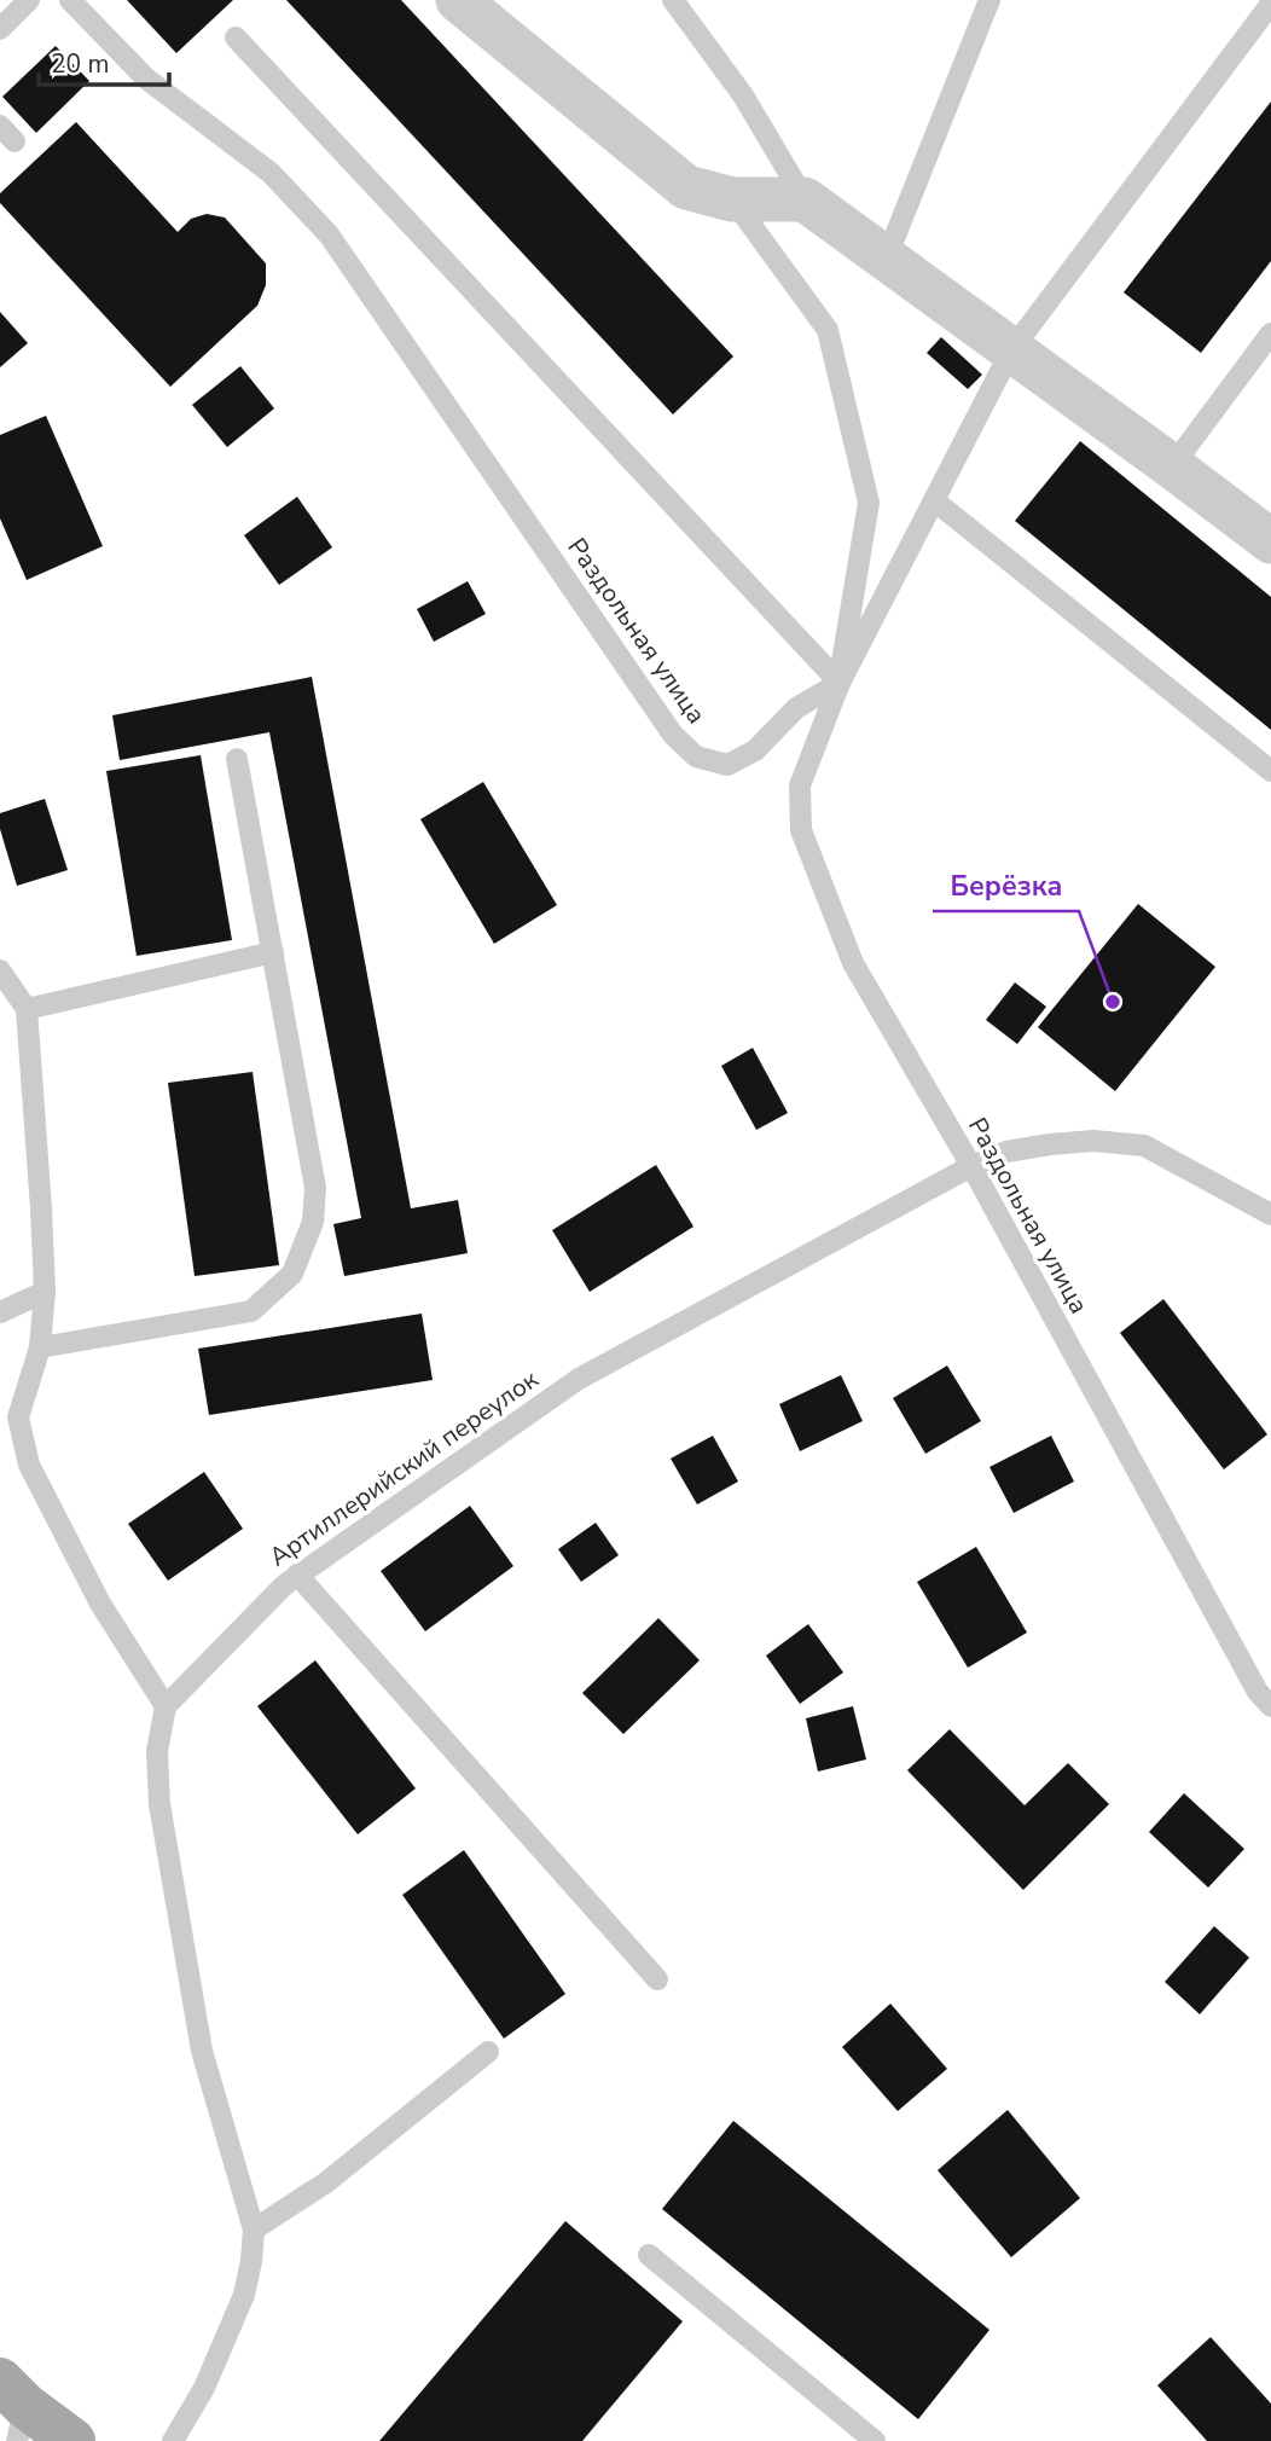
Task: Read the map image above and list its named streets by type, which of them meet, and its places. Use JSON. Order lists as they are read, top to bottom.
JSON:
{
  "streets": {
    "lane": ["Раздольная улица", "Артиллерийский переулок"]
  },
  "crossings": [
    ["Раздольная улица", "Артиллерийский переулок"]
  ],
  "places": ["Берёзка"],
  "scale_bar": "20 m"
}
